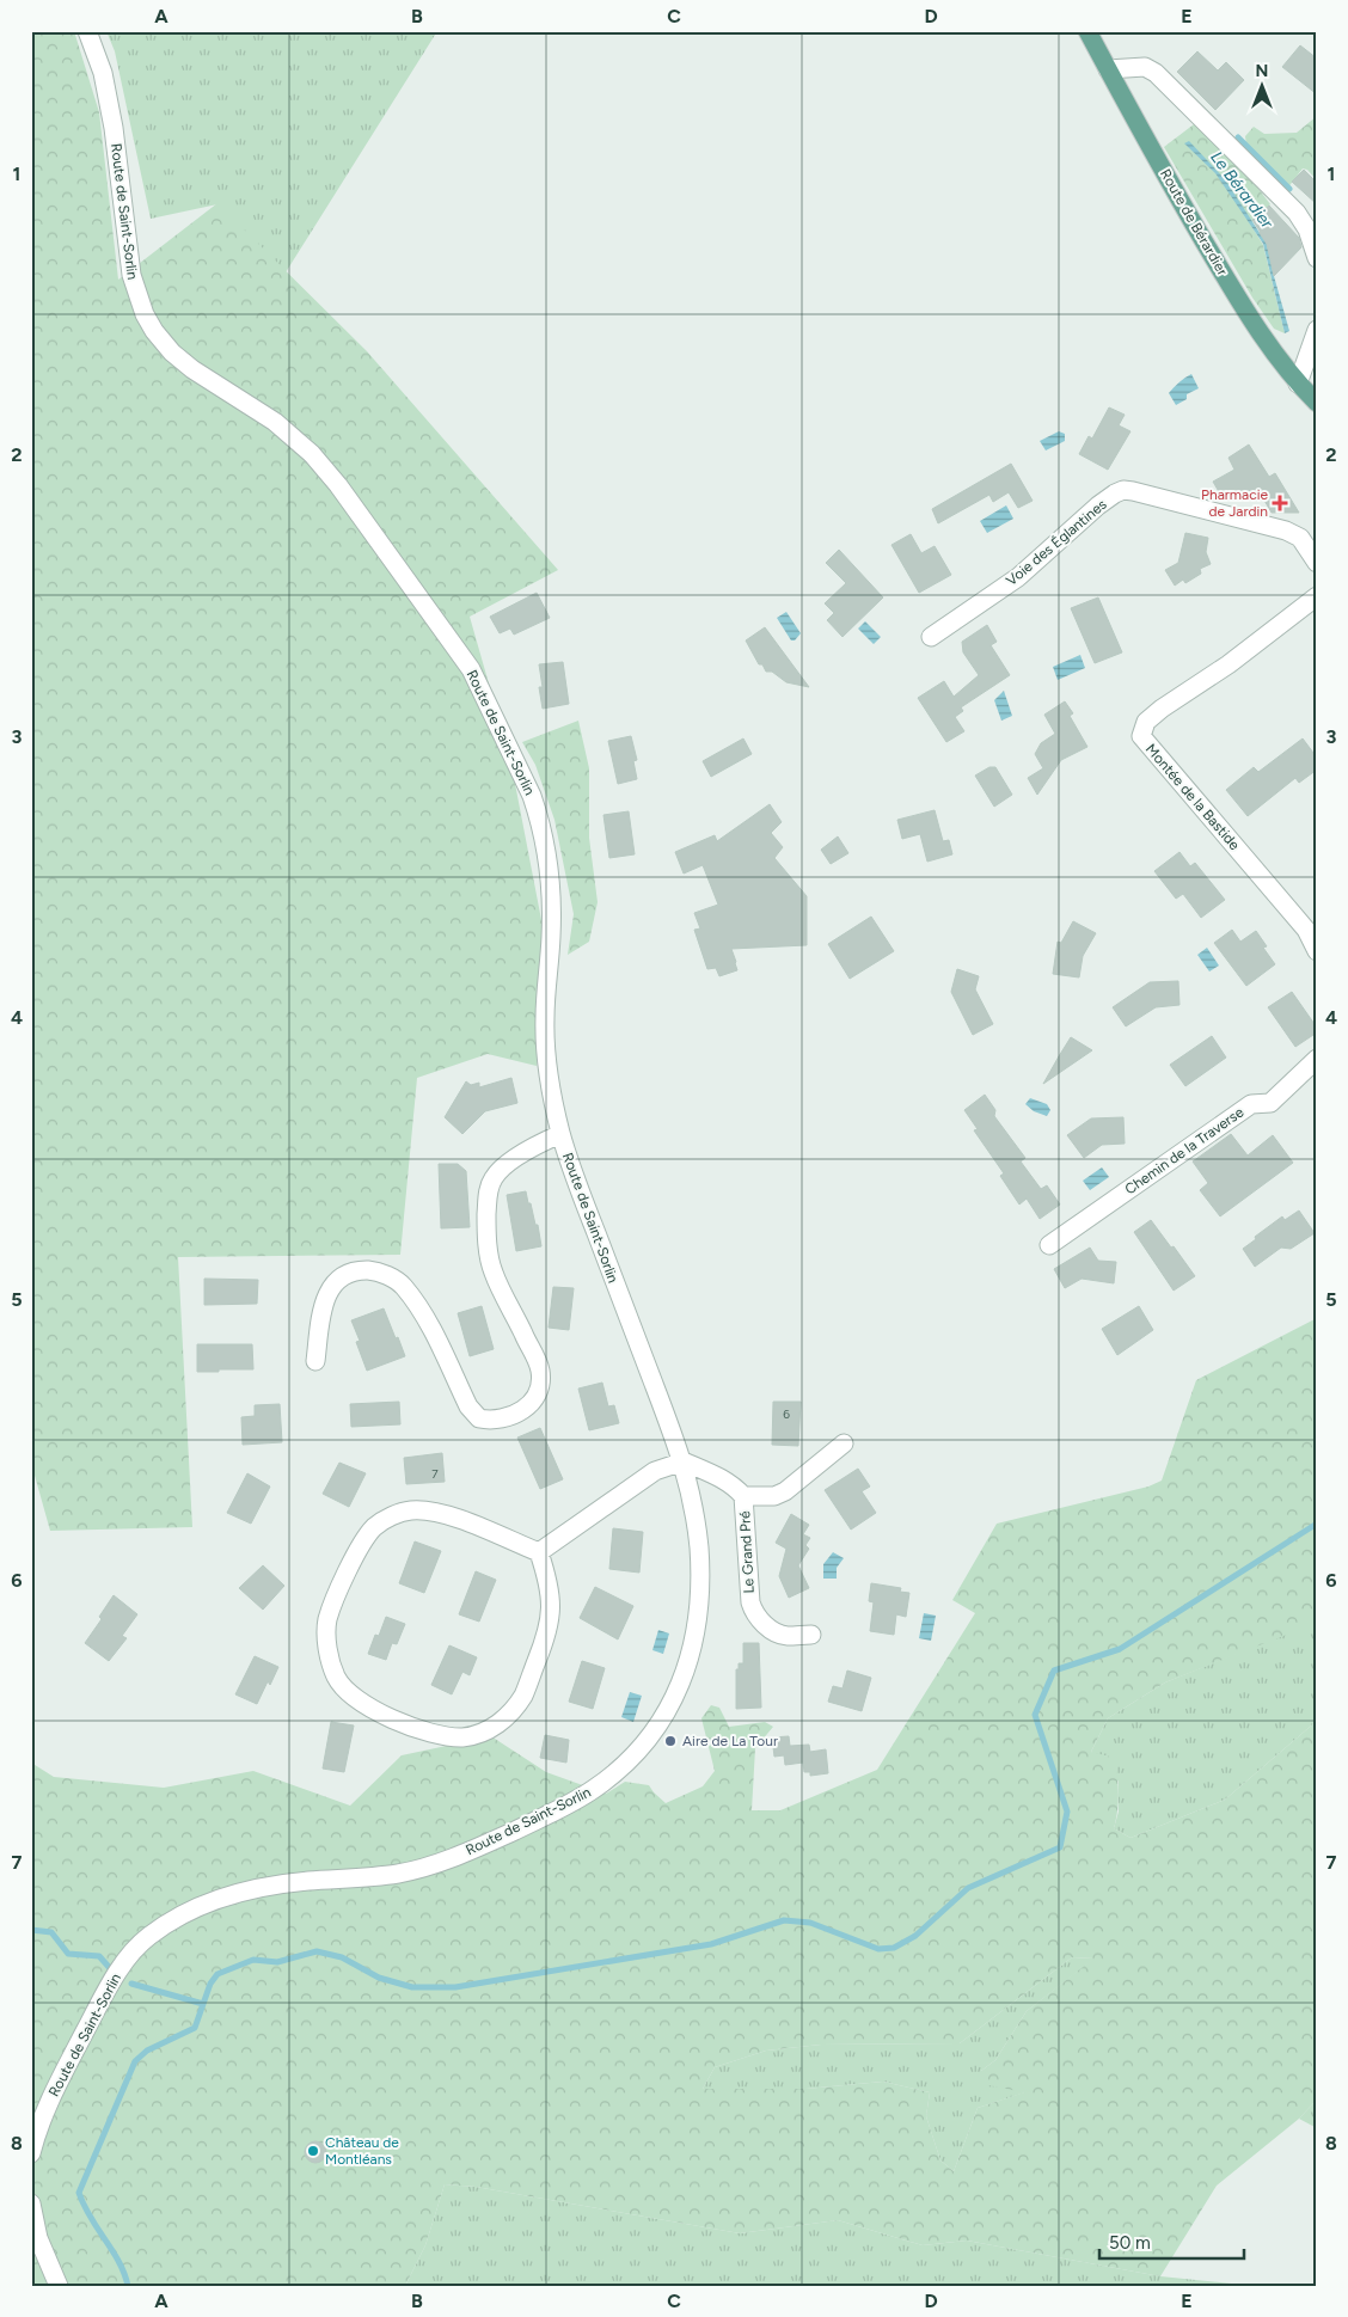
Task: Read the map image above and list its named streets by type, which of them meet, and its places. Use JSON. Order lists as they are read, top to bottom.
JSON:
{
  "streets": {
    "main road": ["Route de Bérardier"],
    "street": [
      "Route de Saint-Sorlin",
      "Voie des Églantines",
      "Montée de la Bastide",
      "Chemin de la Traverse",
      "Le Grand Pré"
    ]
  },
  "crossings": [
    ["Route de Saint-Sorlin", "Le Grand Pré"]
  ],
  "water": ["Le Bérardier"],
  "places": {
    "health": ["Pharmacie de Jardin"],
    "other": ["Aire de La Tour", "Château de Montléans"]
  },
  "house_numbers": ["6", "7"],
  "scale_bar": "50 m",
  "north": "top",
  "grid": {
    "columns": [
      "A",
      "B",
      "C",
      "D",
      "E"
    ],
    "rows": [
      "1",
      "2",
      "3",
      "4",
      "5",
      "6",
      "7",
      "8"
    ]
  }
}
